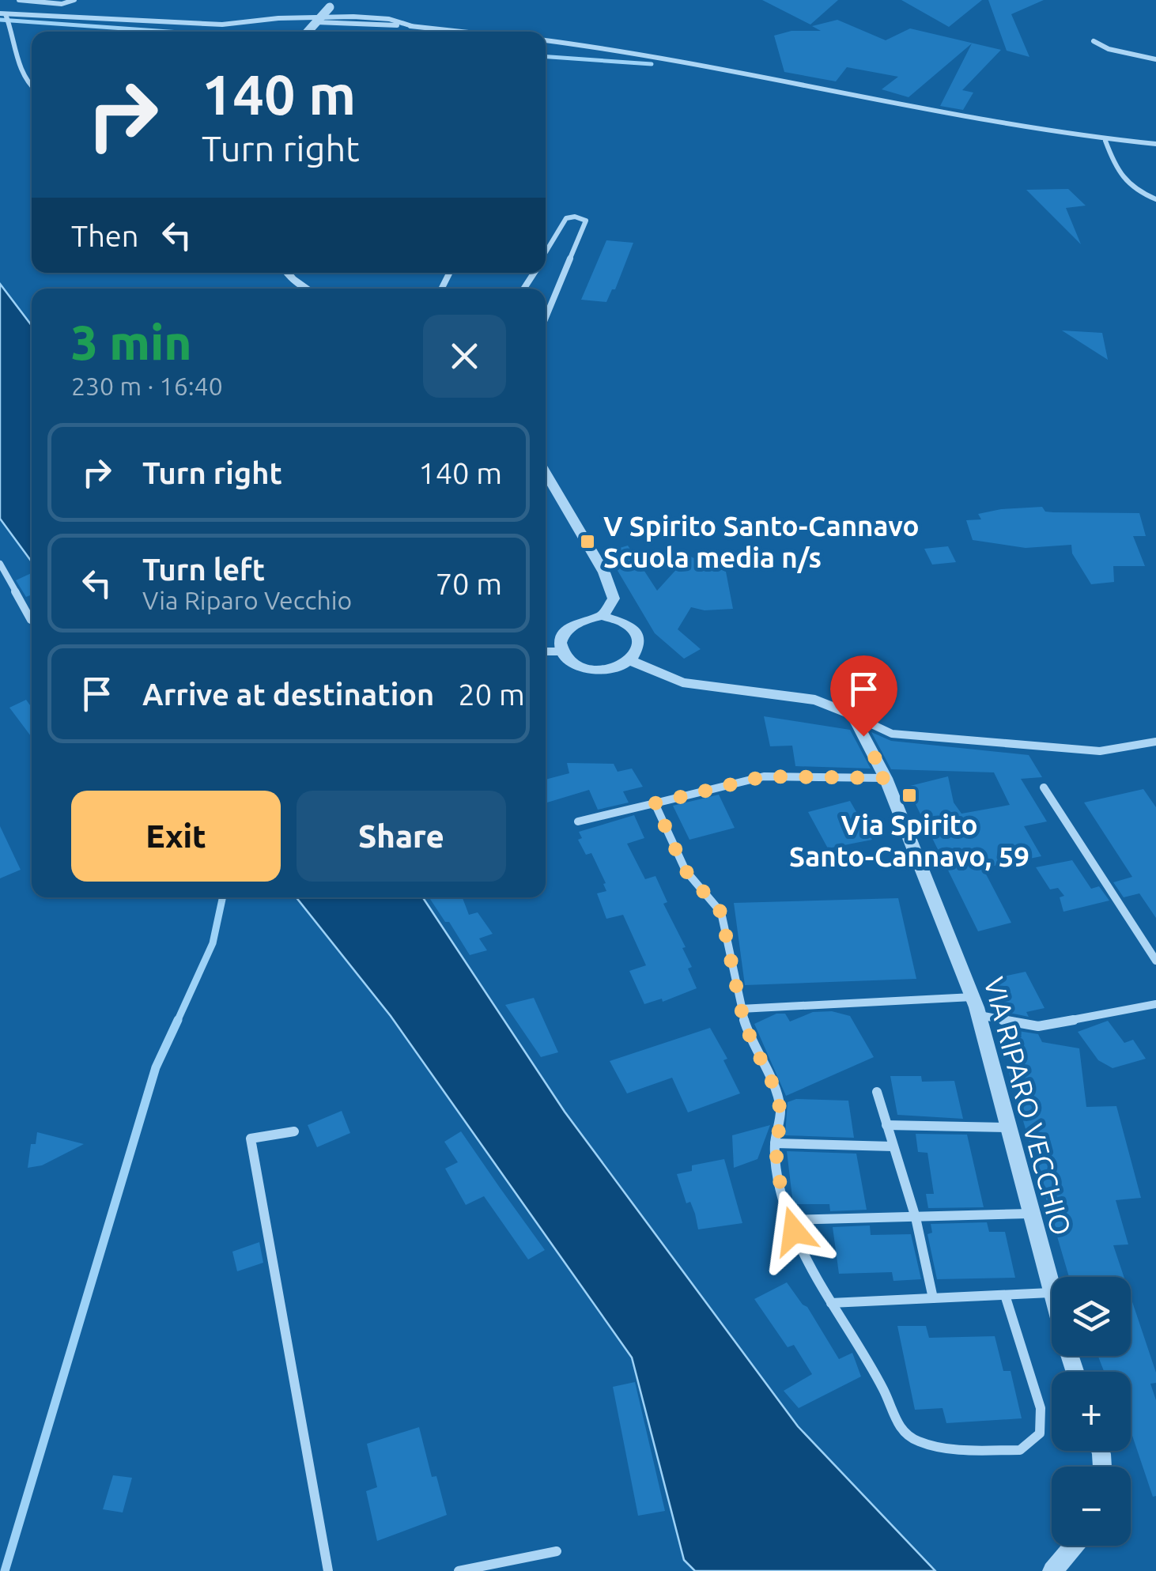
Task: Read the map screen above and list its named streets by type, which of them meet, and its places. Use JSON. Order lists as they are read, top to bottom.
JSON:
{
  "streets": {
    "street": ["VIA RIPARO VECCHIO"]
  },
  "places": {
    "transit": ["V Spirito Santo-Cannavo Scuola media n/s", "Via Spirito Santo-Cannavo, 59"]
  },
  "page": {
    "turn": ["140 m", "Turn right"],
    "then": "Then",
    "heading": ["3 min", "230 m · 16:40"],
    "list": [
      {
        "name": "Turn right",
        "value": "140 m"
      },
      {
        "name": "Turn left",
        "note": "Via Riparo Vecchio",
        "value": "70 m"
      },
      {
        "name": "Arrive at destination",
        "value": "20 m"
      }
    ],
    "buttons": ["Exit", "Share"],
    "map_buttons": ["+", "−"]
  }
}
